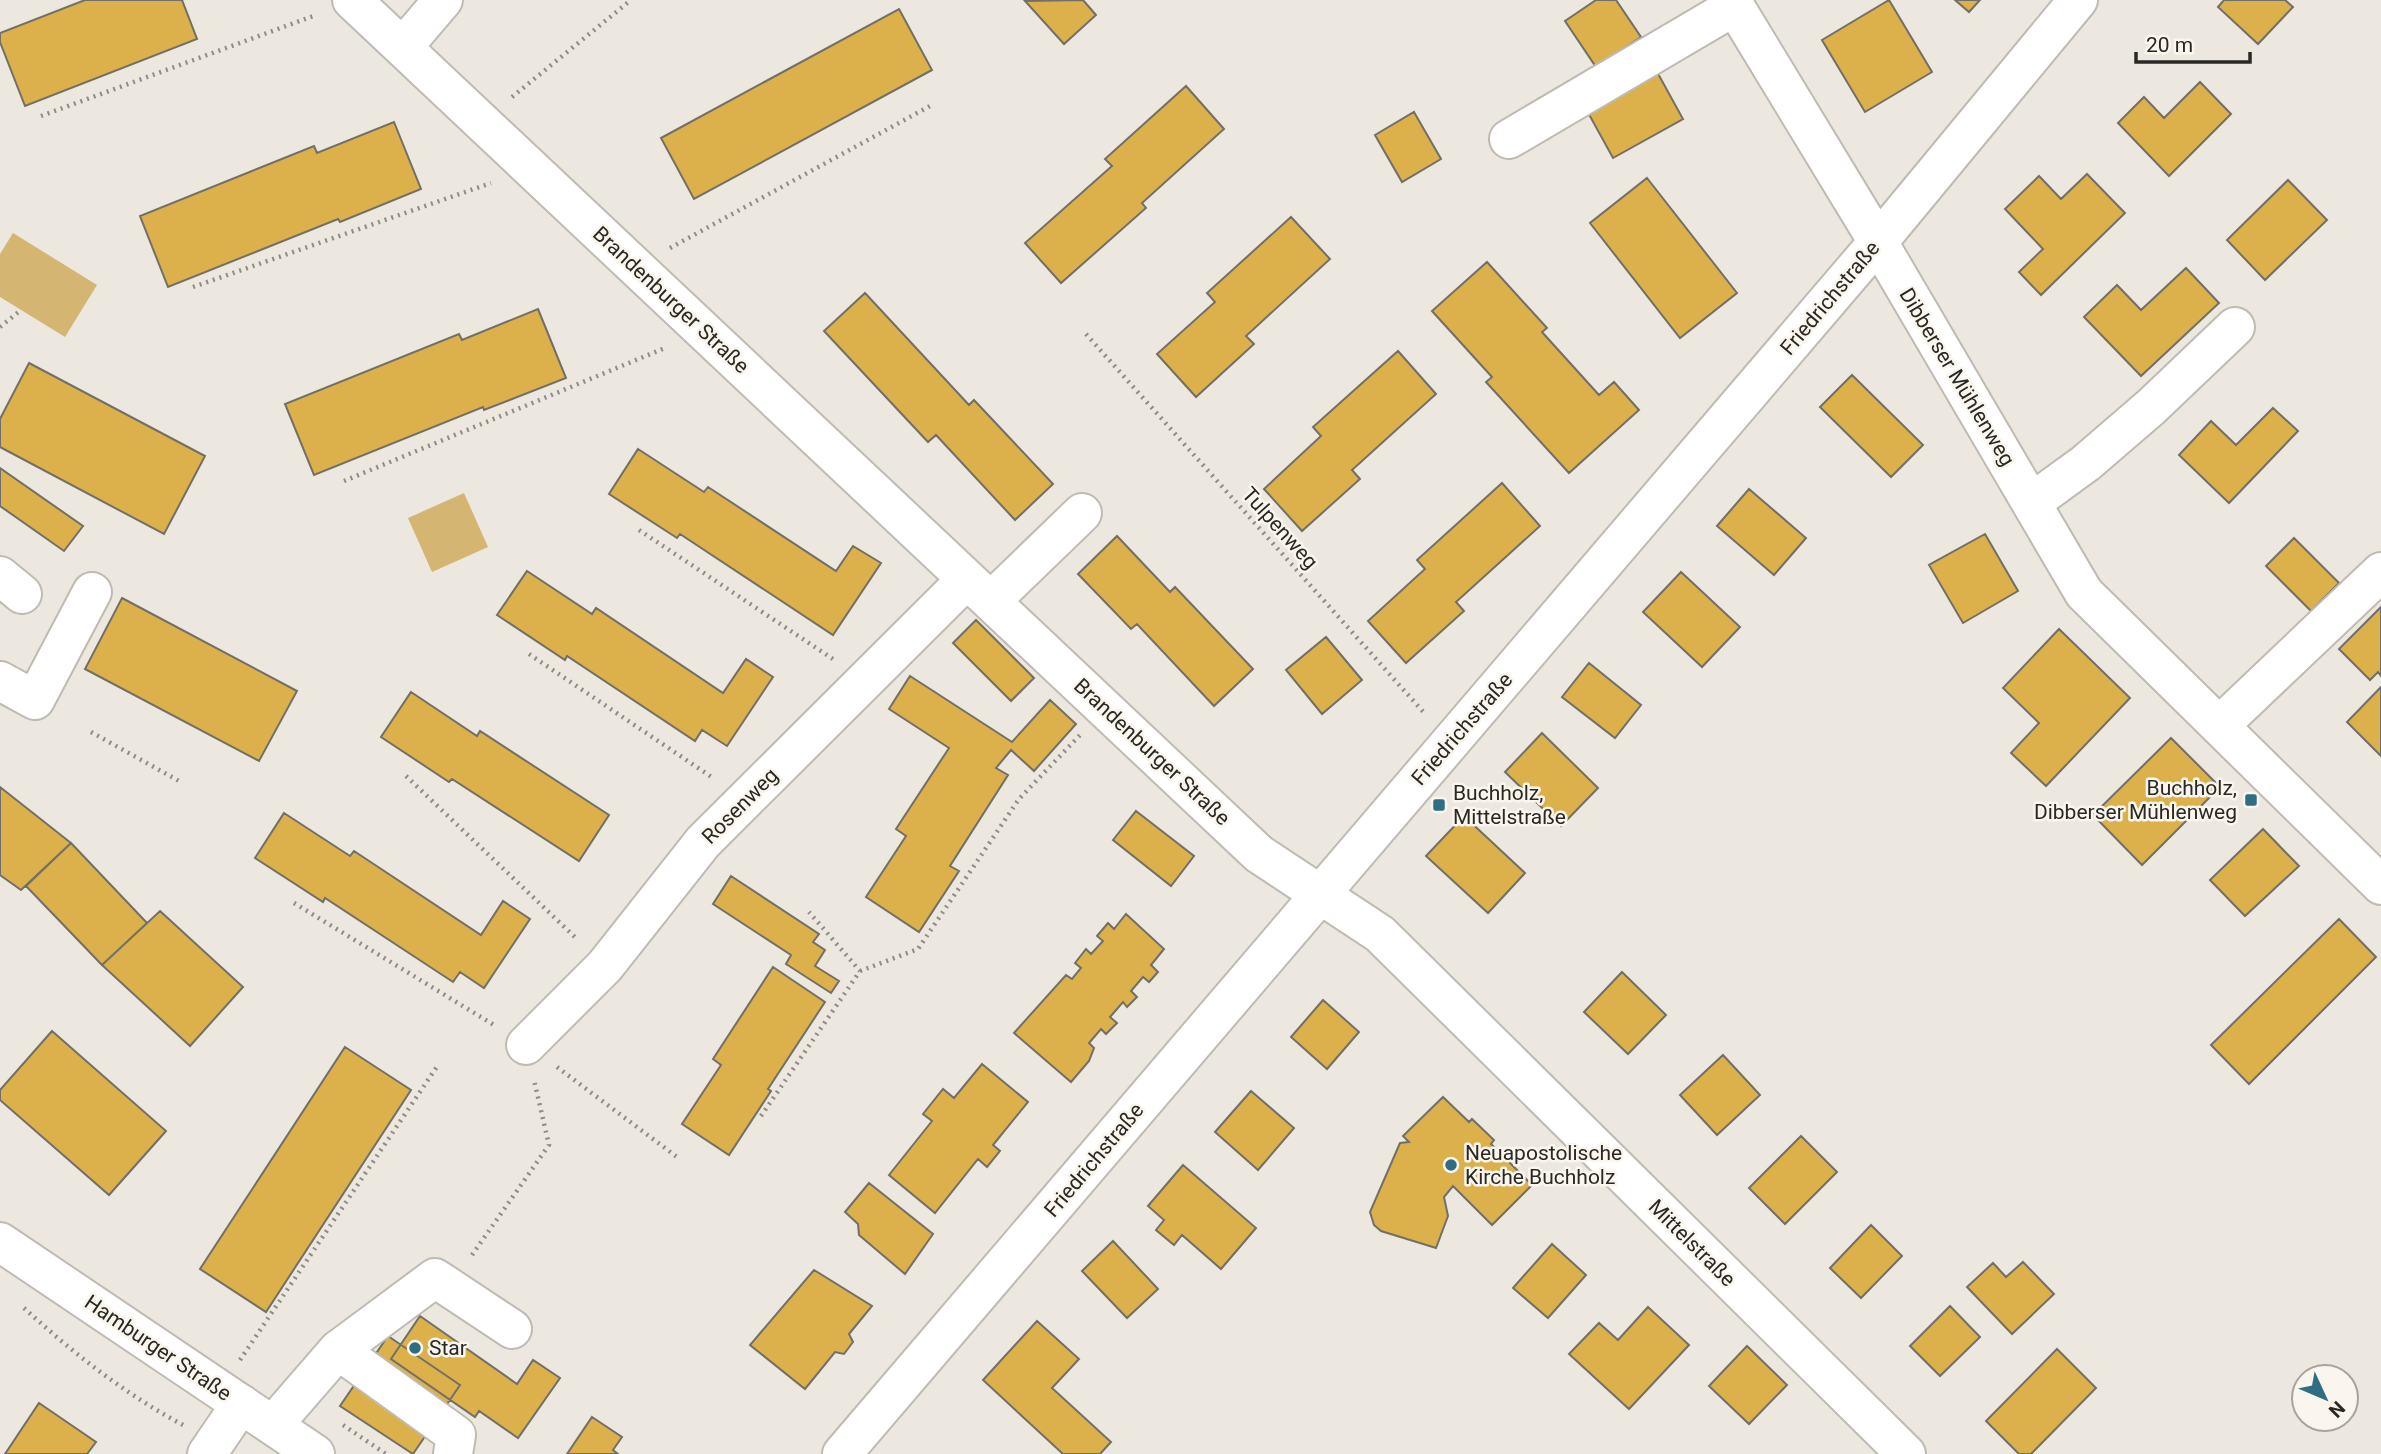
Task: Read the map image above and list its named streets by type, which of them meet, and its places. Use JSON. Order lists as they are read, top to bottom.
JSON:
{
  "streets": {
    "street": [
      "Friedrichstraße",
      "Brandenburger Straße",
      "Dibberser Mühlenweg",
      "Rosenweg",
      "Mittelstraße",
      "Hamburger Straße"
    ],
    "path": ["Tulpenweg"]
  },
  "crossings": [
    ["Friedrichstraße", "Brandenburger Straße"],
    ["Friedrichstraße", "Dibberser Mühlenweg"],
    ["Friedrichstraße", "Tulpenweg"],
    ["Friedrichstraße", "Mittelstraße"],
    ["Brandenburger Straße", "Rosenweg"],
    ["Brandenburger Straße", "Mittelstraße"]
  ],
  "places": {
    "transit": ["Buchholz, Dibberser Mühlenweg", "Buchholz, Mittelstraße"],
    "other": ["Neuapostolische Kirche Buchholz", "Star"]
  },
  "scale_bar": "20 m",
  "north": "bottom right"
}
